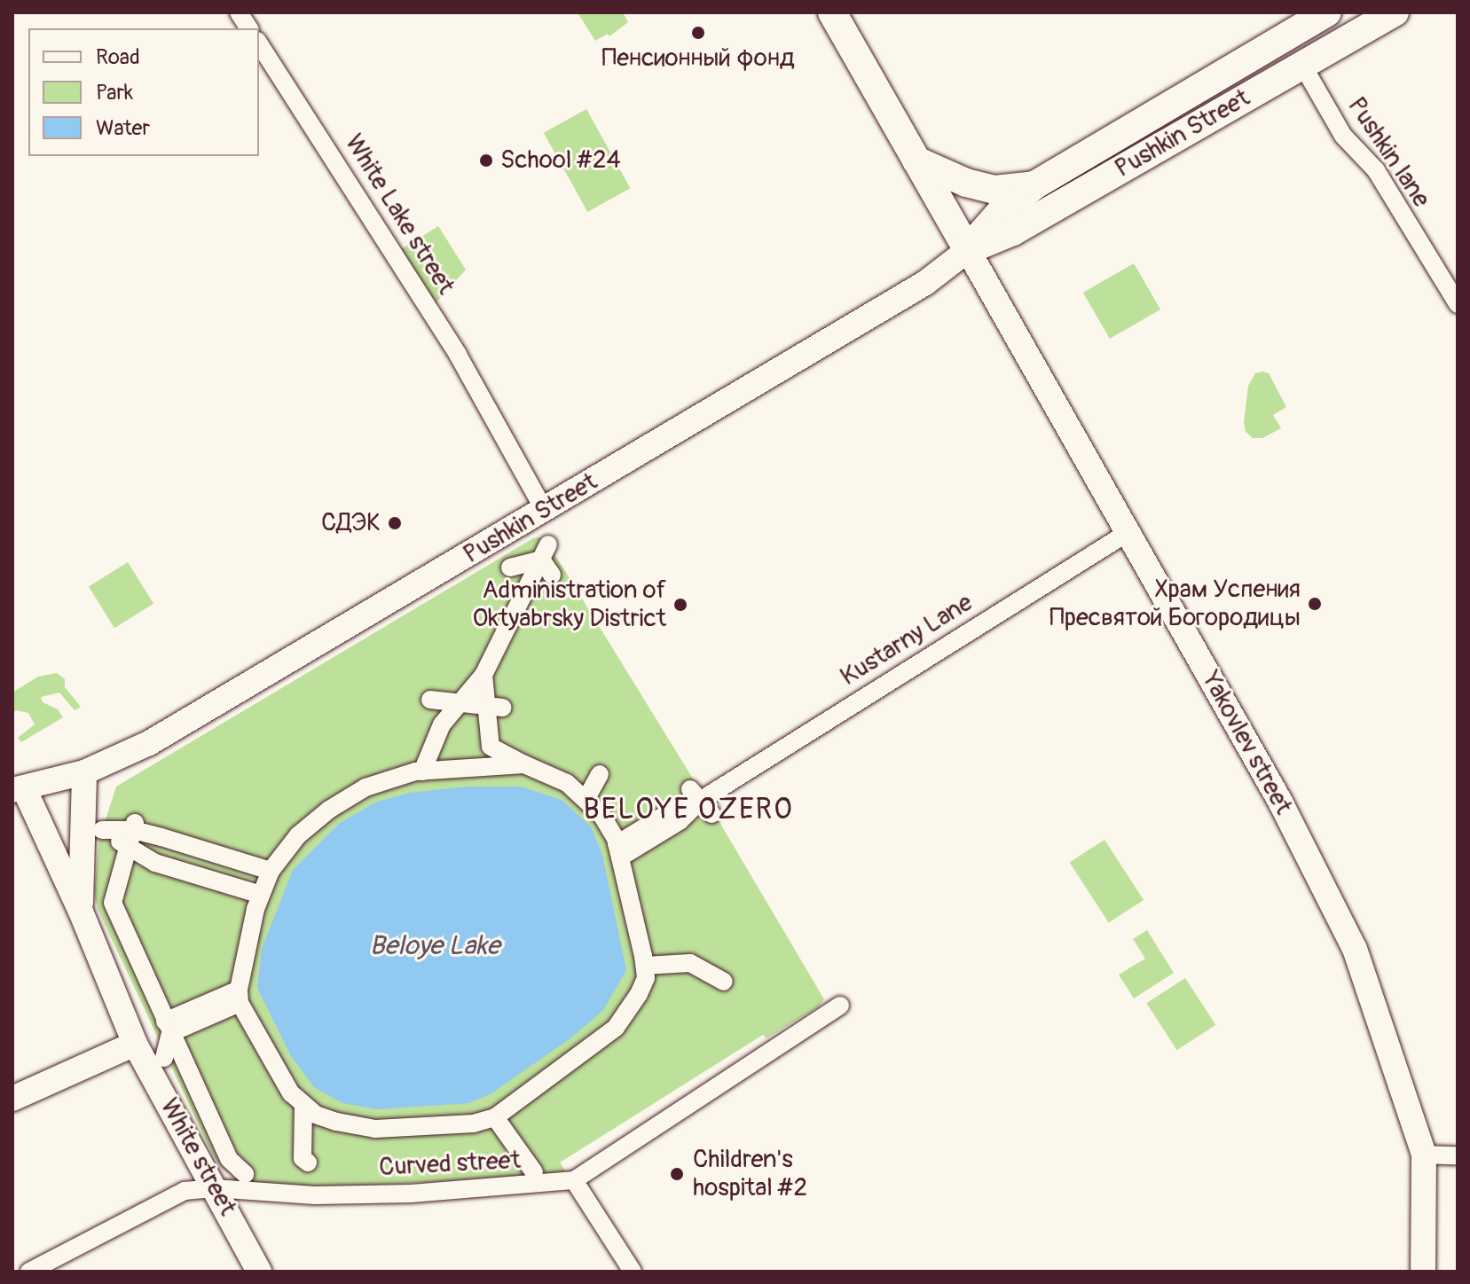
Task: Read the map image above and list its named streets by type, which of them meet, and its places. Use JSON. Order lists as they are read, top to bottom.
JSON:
{
  "streets": {
    "main road": ["Pushkin Street", "Yakovlev street", "White street"],
    "street": [
      "Pushkin lane",
      "White Lake street",
      "Kustarny Lane",
      "Curved street"
    ]
  },
  "crossings": [
    ["Pushkin Street", "Pushkin lane"],
    ["Pushkin Street", "White Lake street"],
    ["Pushkin Street", "Yakovlev street"],
    ["Pushkin Street", "White street"],
    ["Kustarny Lane", "Yakovlev street"],
    ["White street", "Curved street"]
  ],
  "districts": ["BELOYE OZERO"],
  "water": ["Beloye Lake"],
  "places": [
    "Пенсионный фонд",
    "School #24",
    "СДЭК",
    "Храм Успения Пресвятой Богородицы",
    "Administration of Oktyabrsky District",
    "Children's hospital #2"
  ],
  "legend": ["Road", "Park", "Water"]
}
